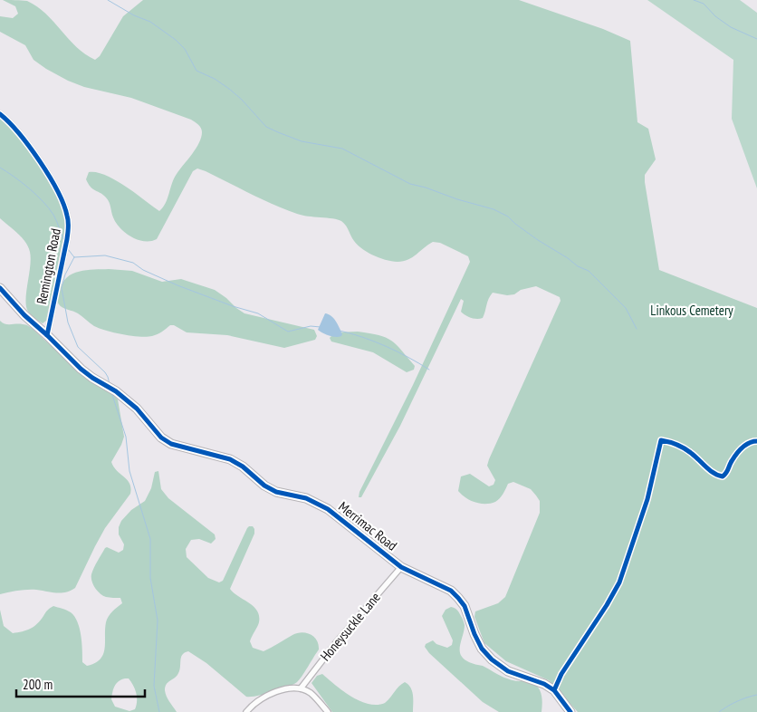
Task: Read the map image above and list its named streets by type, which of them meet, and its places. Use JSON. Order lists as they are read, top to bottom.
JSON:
{
  "streets": {
    "street": ["Remington Road", "Merrimac Road", "Honeysuckle Lane"]
  },
  "crossings": [
    ["Remington Road", "Merrimac Road"],
    ["Merrimac Road", "Honeysuckle Lane"]
  ],
  "parks": ["Linkous Cemetery"],
  "scale_bar": "200 m"
}
